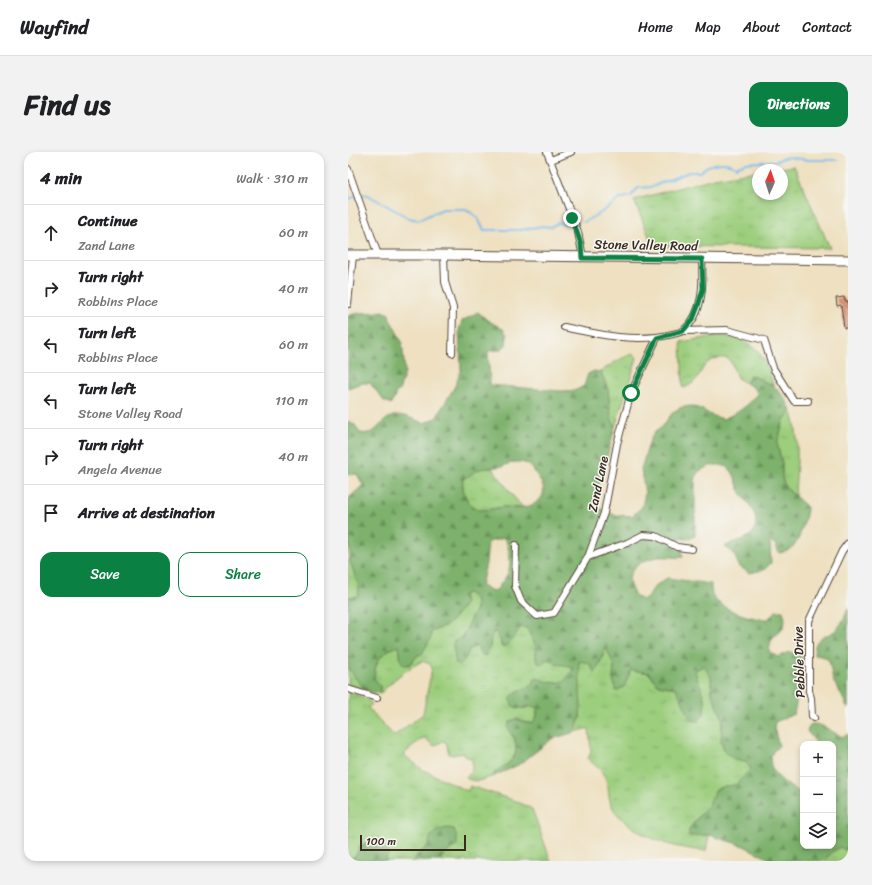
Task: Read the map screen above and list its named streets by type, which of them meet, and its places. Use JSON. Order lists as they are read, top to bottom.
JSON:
{
  "streets": {
    "street": ["Stone Valley Road", "Zand Lane", "Pebble Drive"]
  },
  "scale_bar": "100 m",
  "north": "top",
  "page": {
    "header": "Wayfind",
    "nav": [
      "Home",
      "Map",
      "About",
      "Contact"
    ],
    "title": "Find us",
    "buttons": [
      "Directions",
      ["Save", "Share"]
    ],
    "heading": ["4 min", "Walk · 310 m"],
    "list": [
      ["Continue", "Zand Lane", "60 m"],
      ["Turn right", "Robbins Place", "40 m"],
      ["Turn left", "Robbins Place", "60 m"],
      ["Turn left", "Stone Valley Road", "110 m"],
      ["Turn right", "Angela Avenue", "40 m"],
      "Arrive at destination"
    ],
    "map_buttons": ["+", "−"],
    "scale": "100 m"
  }
}
